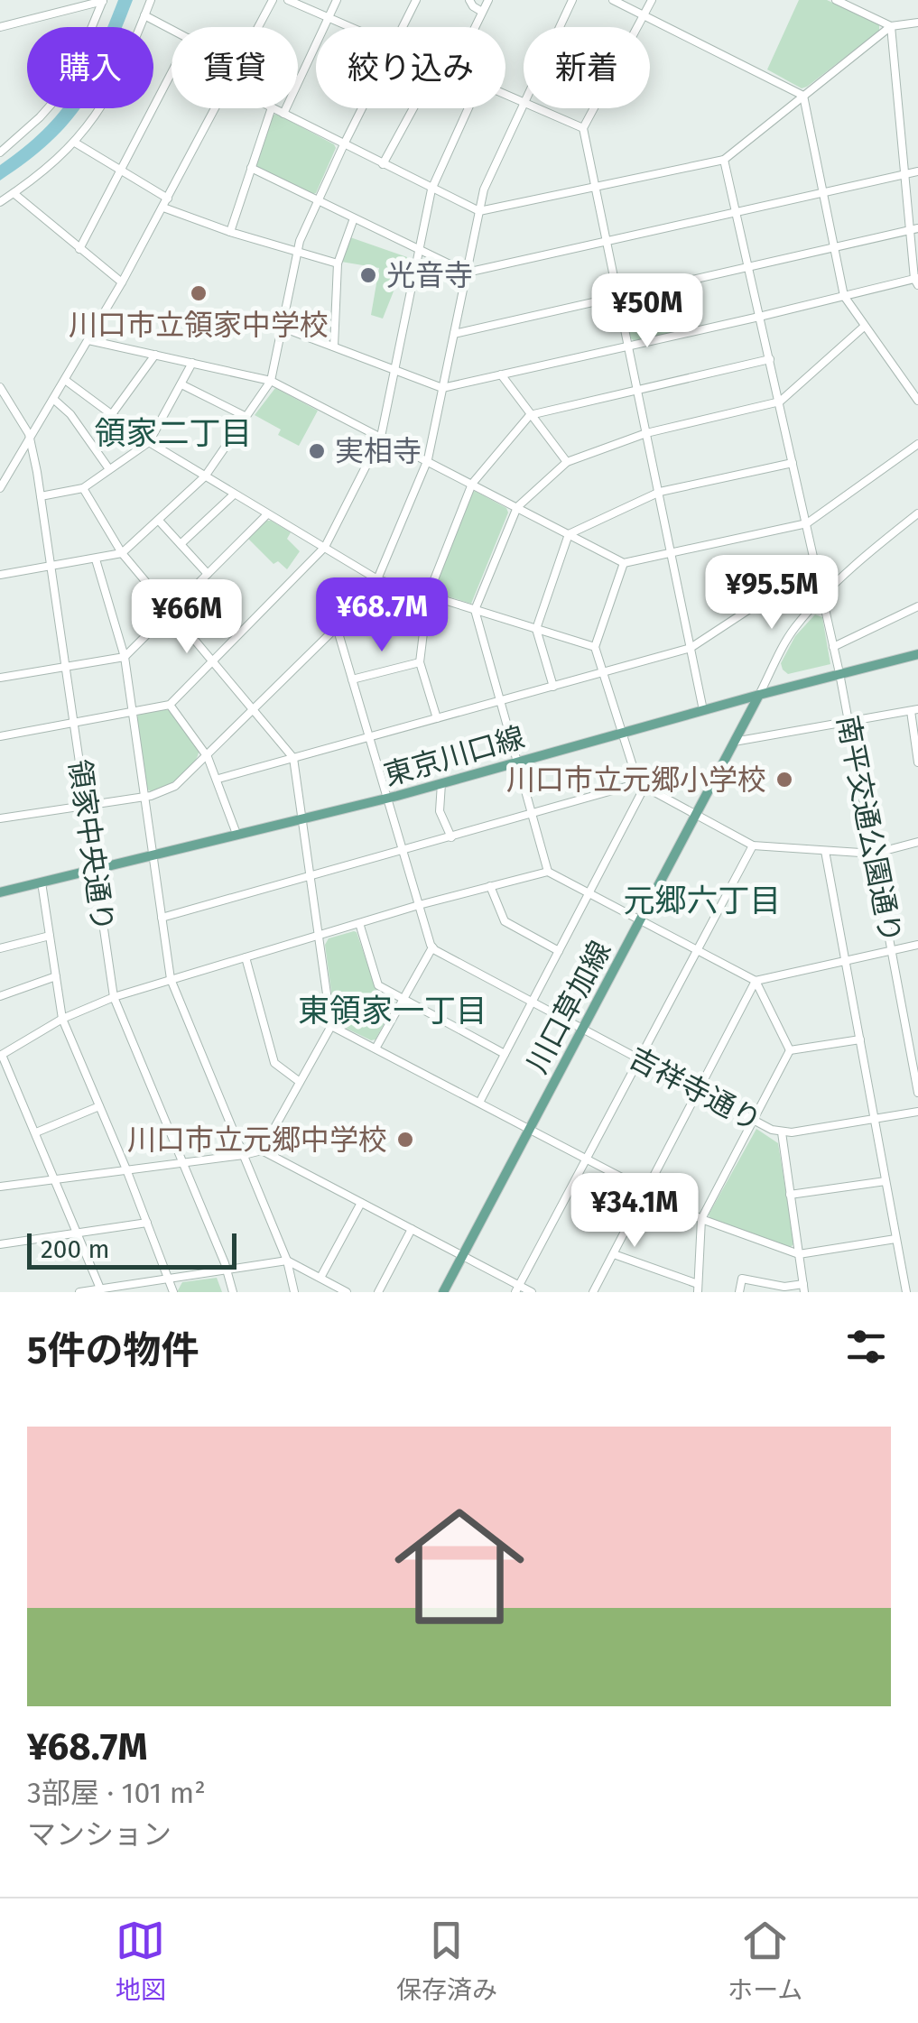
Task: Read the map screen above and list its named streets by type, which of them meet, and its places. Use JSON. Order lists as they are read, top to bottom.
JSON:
{
  "streets": {
    "main road": ["東京川口線", "川口草加線"],
    "street": ["南平交通公園通り", "領家中央通り", "吉祥寺通り"]
  },
  "crossings": [
    ["東京川口線", "南平交通公園通り"],
    ["東京川口線", "領家中央通り"],
    ["東京川口線", "川口草加線"],
    ["川口草加線", "吉祥寺通り"]
  ],
  "districts": ["領家二丁目", "元郷六丁目", "東領家一丁目"],
  "places": [
    "光音寺",
    "川口市立領家中学校",
    "実相寺",
    "川口市立元郷小学校",
    "川口市立元郷中学校"
  ],
  "scale_bar": "200 m",
  "page": {
    "chip": [
      "購入",
      "賃貸",
      "絞り込み",
      "新着"
    ],
    "price": [
      "¥50M",
      "¥95.5M",
      "¥68.7M",
      "¥66M",
      "¥34.1M"
    ],
    "scale": "200 m",
    "heading": "5件の物件",
    "list": [
      {
        "name": "¥68.7M",
        "note": "3部屋 · 101 m² · マンション"
      }
    ],
    "tabs": ["地図", "保存済み", "ホーム"]
  }
}
